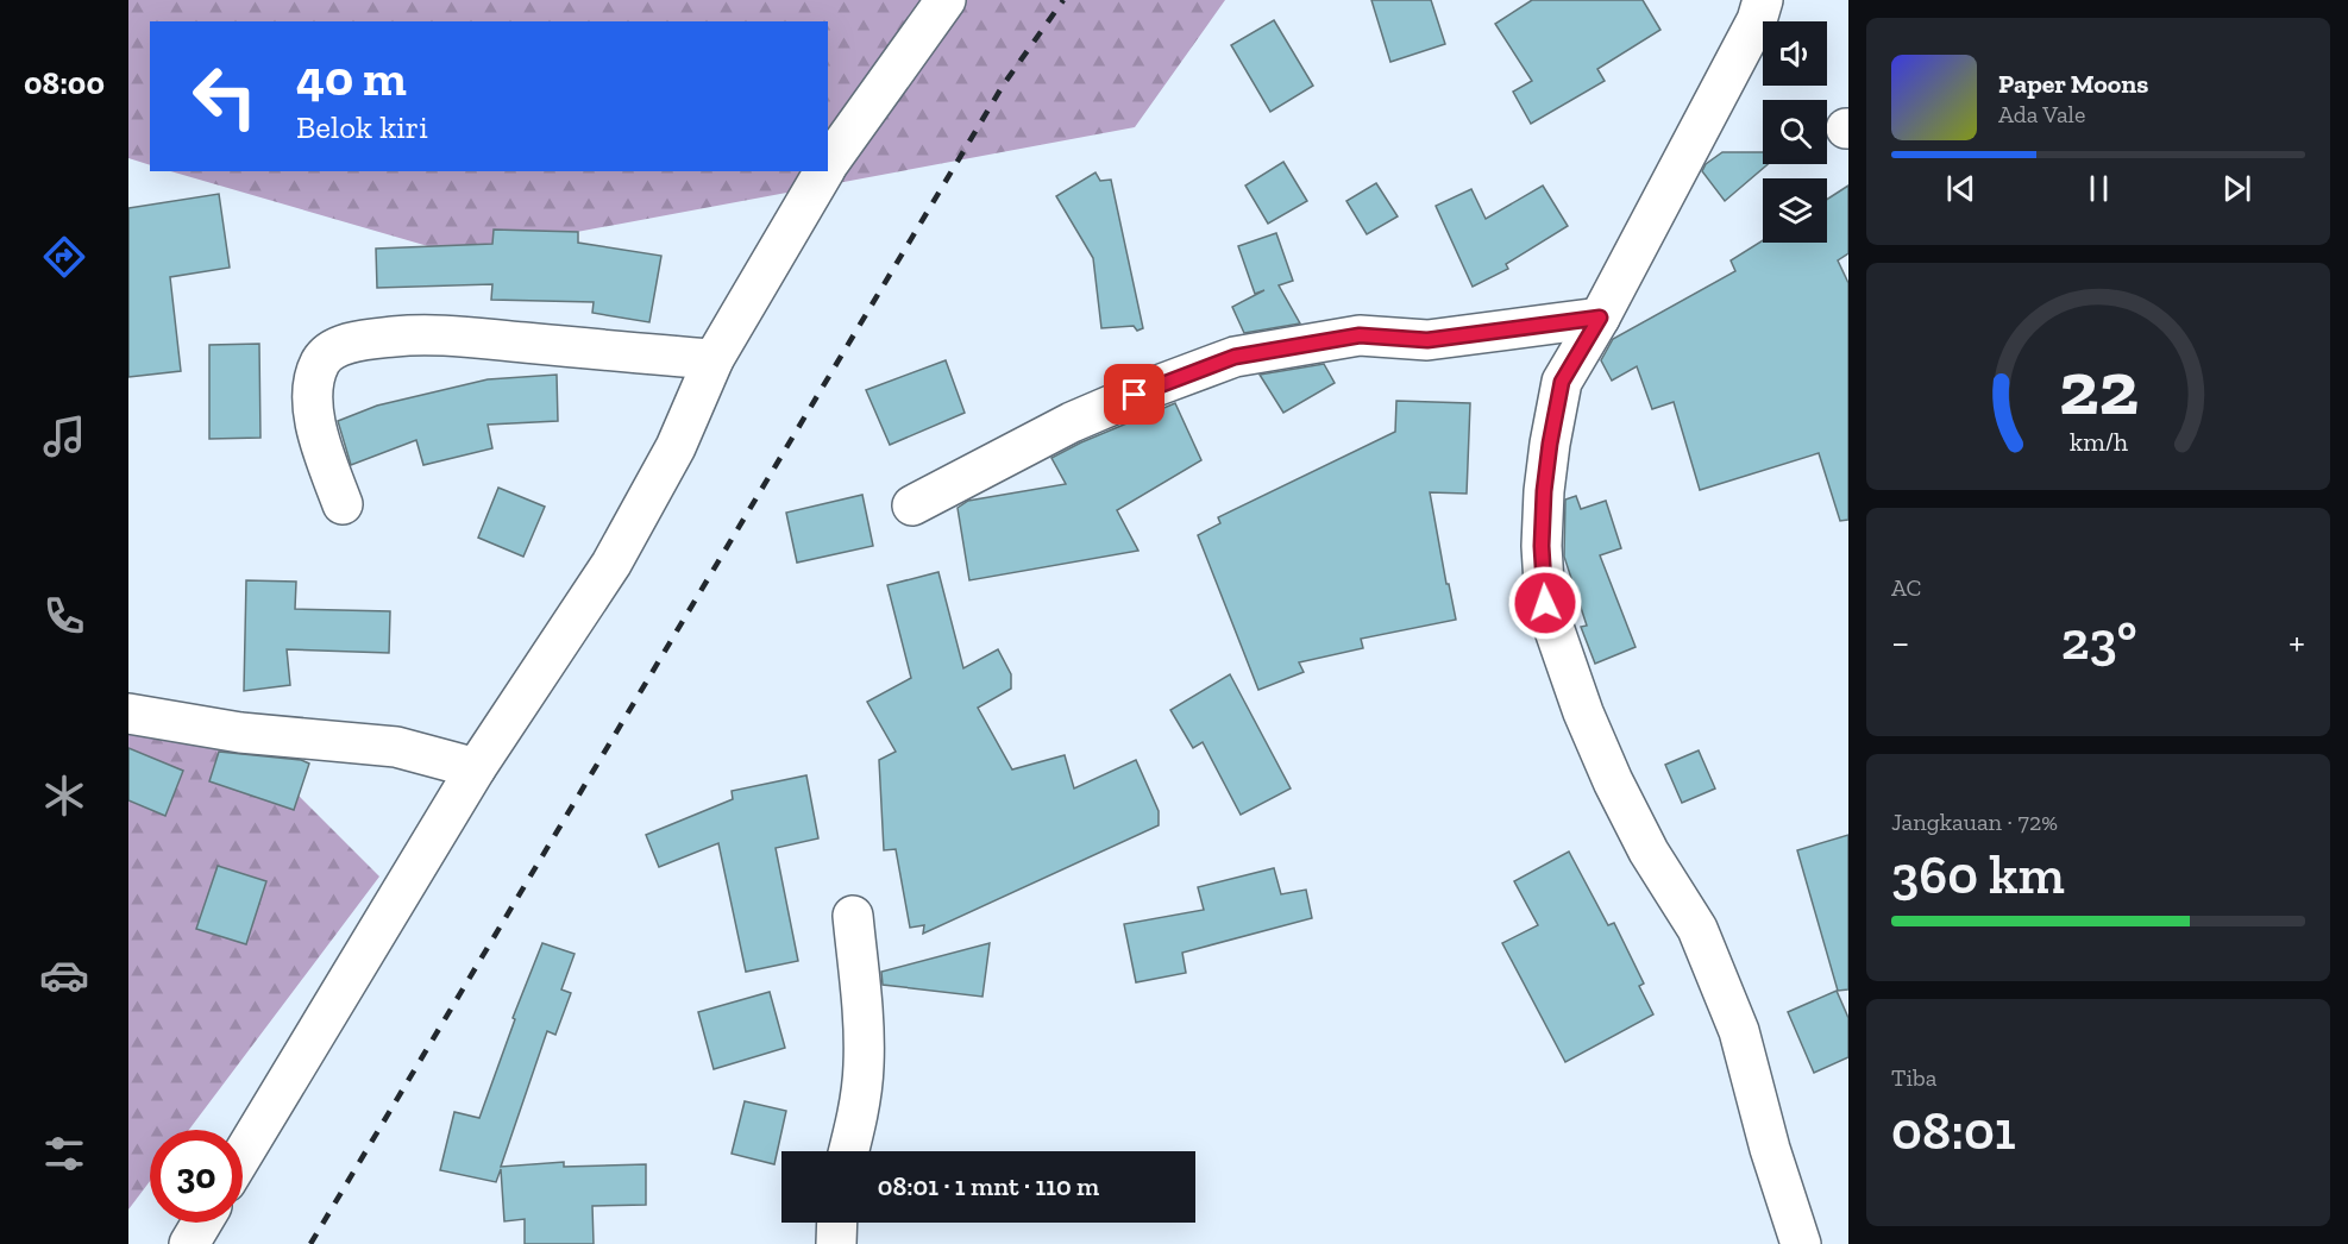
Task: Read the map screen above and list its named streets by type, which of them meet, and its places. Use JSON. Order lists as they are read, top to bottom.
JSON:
{
  "page": {
    "tabs": "08:00",
    "turn": ["40 m", "Belok kiri"],
    "song": ["Paper Moons", "Ada Vale"],
    "tile": [
      "AC",
      ["Jangkauan · 72%", "360 km"],
      ["Tiba", "08:01"]
    ],
    "heat": ["−", "23°", "+"],
    "limit": "30",
    "trip": "08:01 · 1 mnt · 110 m",
    "gauge": ["22", "km/h"]
  }
}
